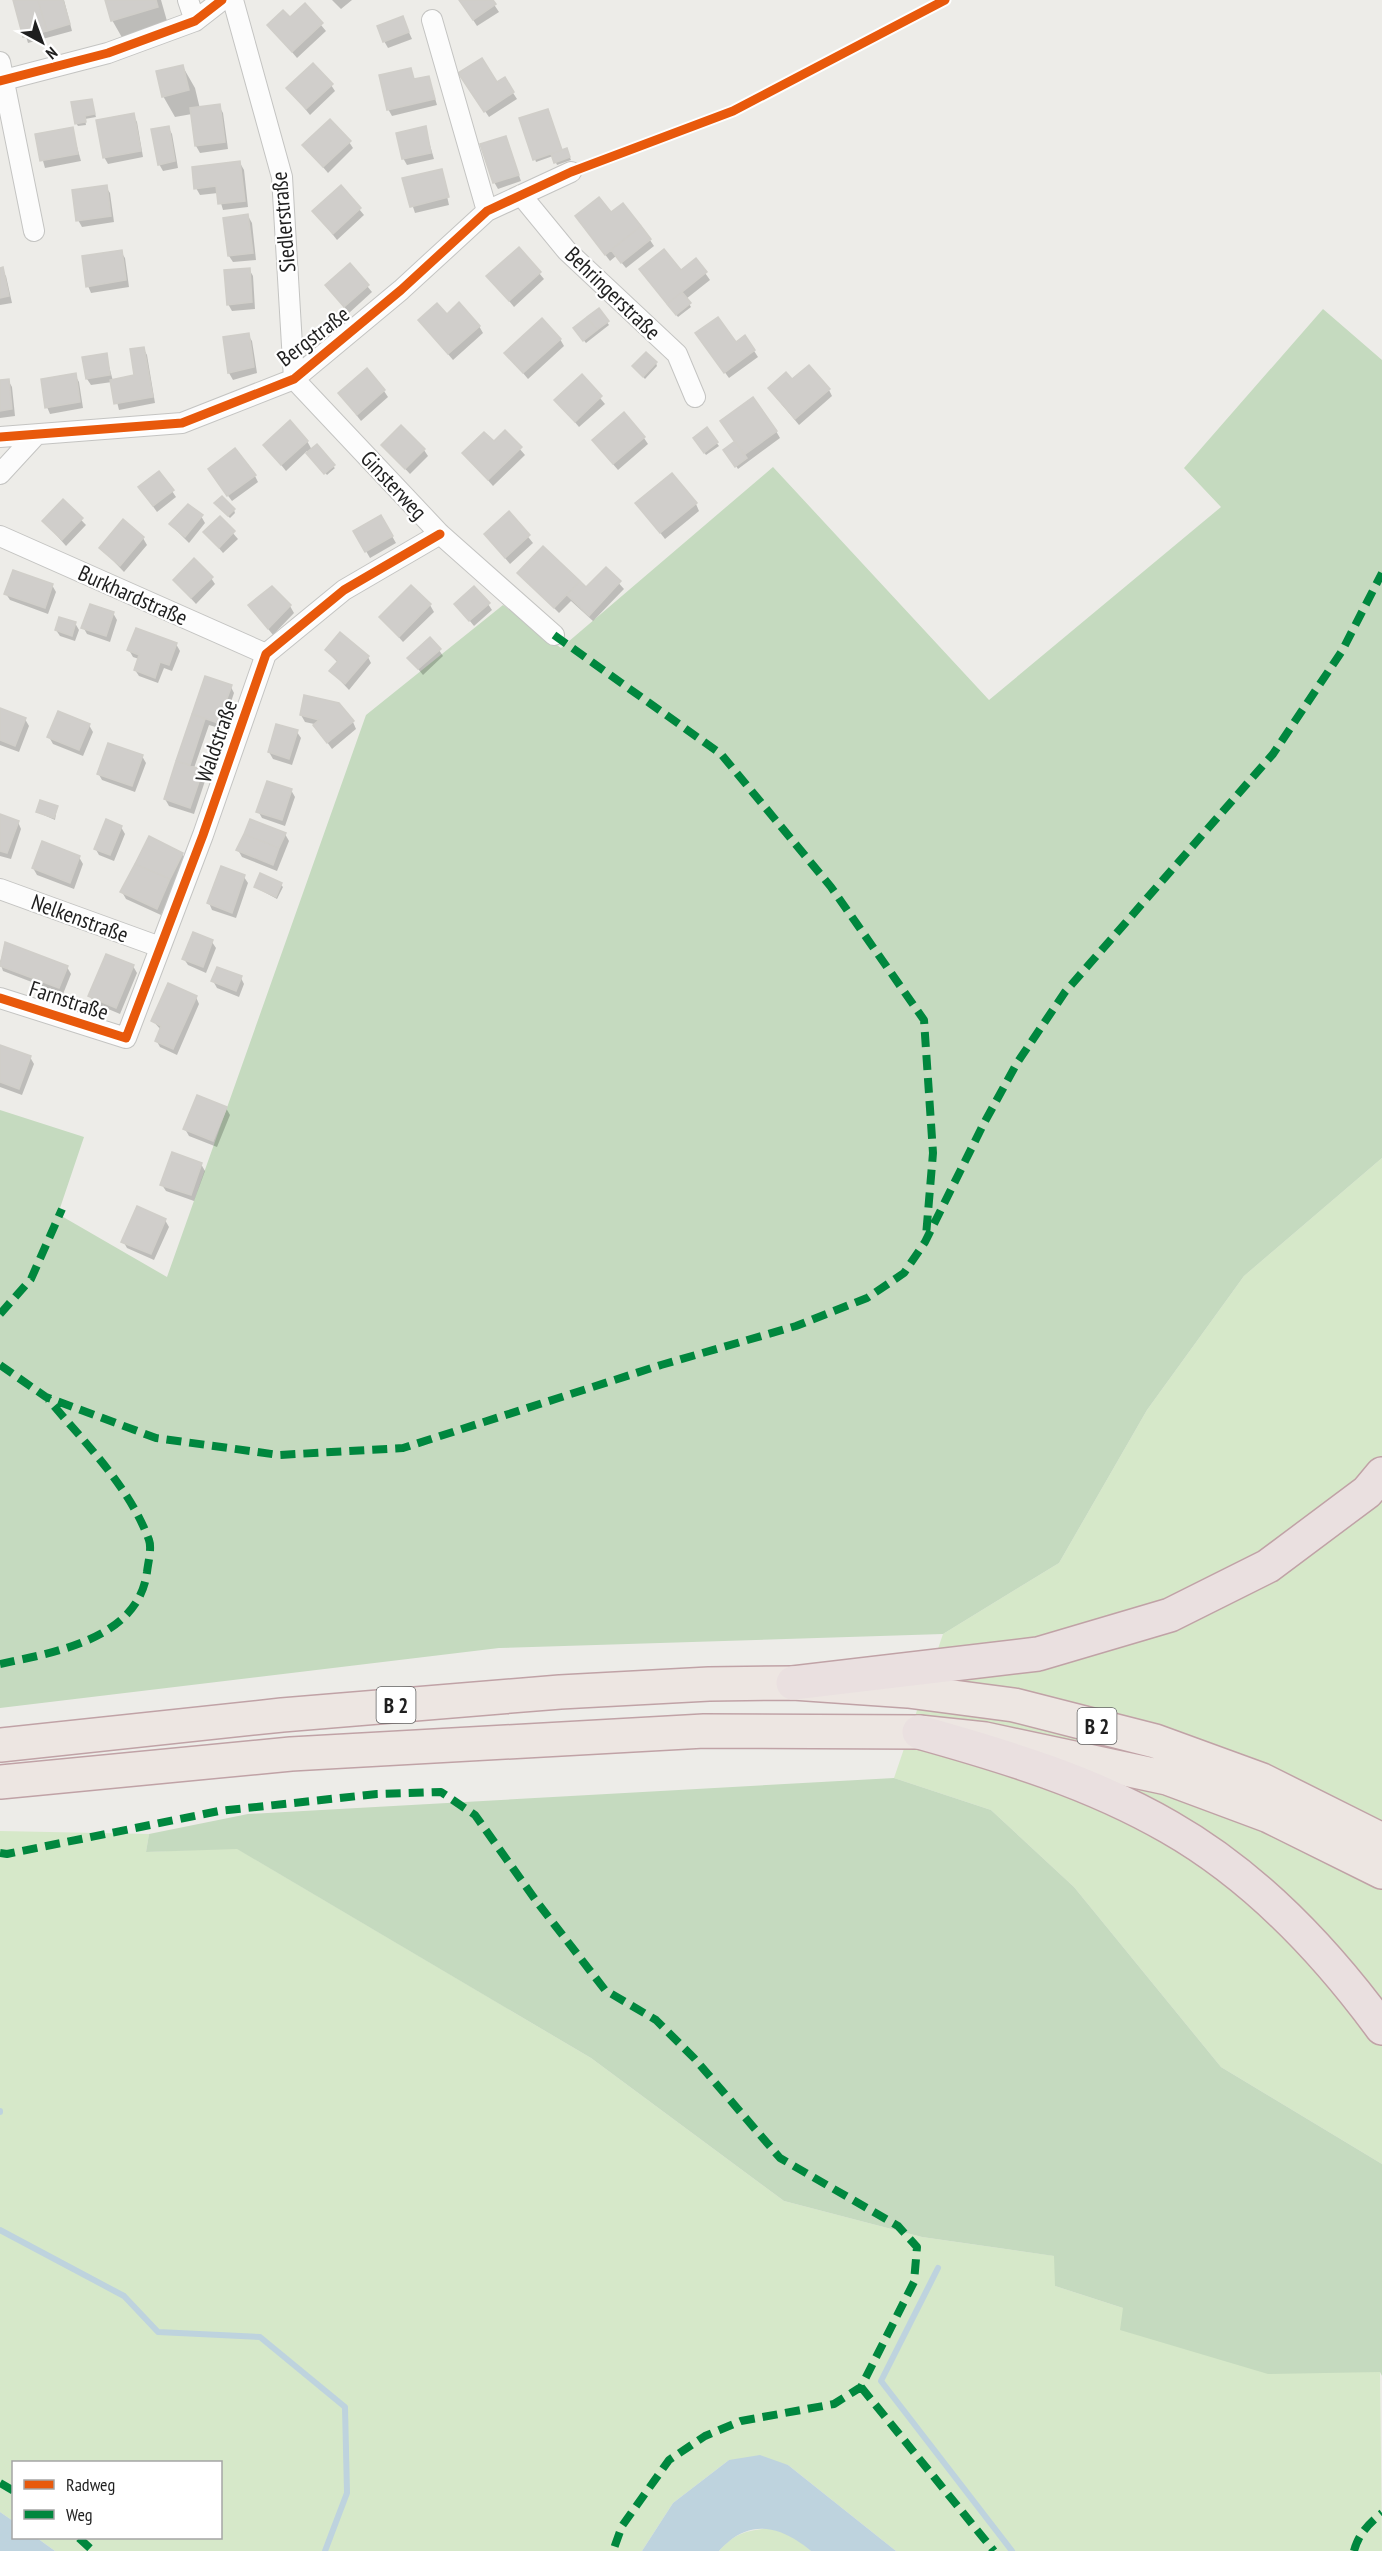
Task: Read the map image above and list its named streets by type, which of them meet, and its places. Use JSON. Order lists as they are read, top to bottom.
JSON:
{
  "streets": {
    "highway": ["B 2"],
    "street": [
      "Siedlerstraße",
      "Behringerstraße",
      "Bergstraße",
      "Ginsterweg",
      "Burkhardstraße",
      "Waldstraße",
      "Nelkenstraße",
      "Farnstraße"
    ]
  },
  "crossings": [
    ["Siedlerstraße", "Bergstraße"],
    ["Siedlerstraße", "Ginsterweg"],
    ["Behringerstraße", "Bergstraße"],
    ["Bergstraße", "Ginsterweg"],
    ["Burkhardstraße", "Waldstraße"],
    ["Waldstraße", "Nelkenstraße"],
    ["Waldstraße", "Farnstraße"]
  ],
  "legend": ["Radweg", "Weg"],
  "north": "bottom right"
}
